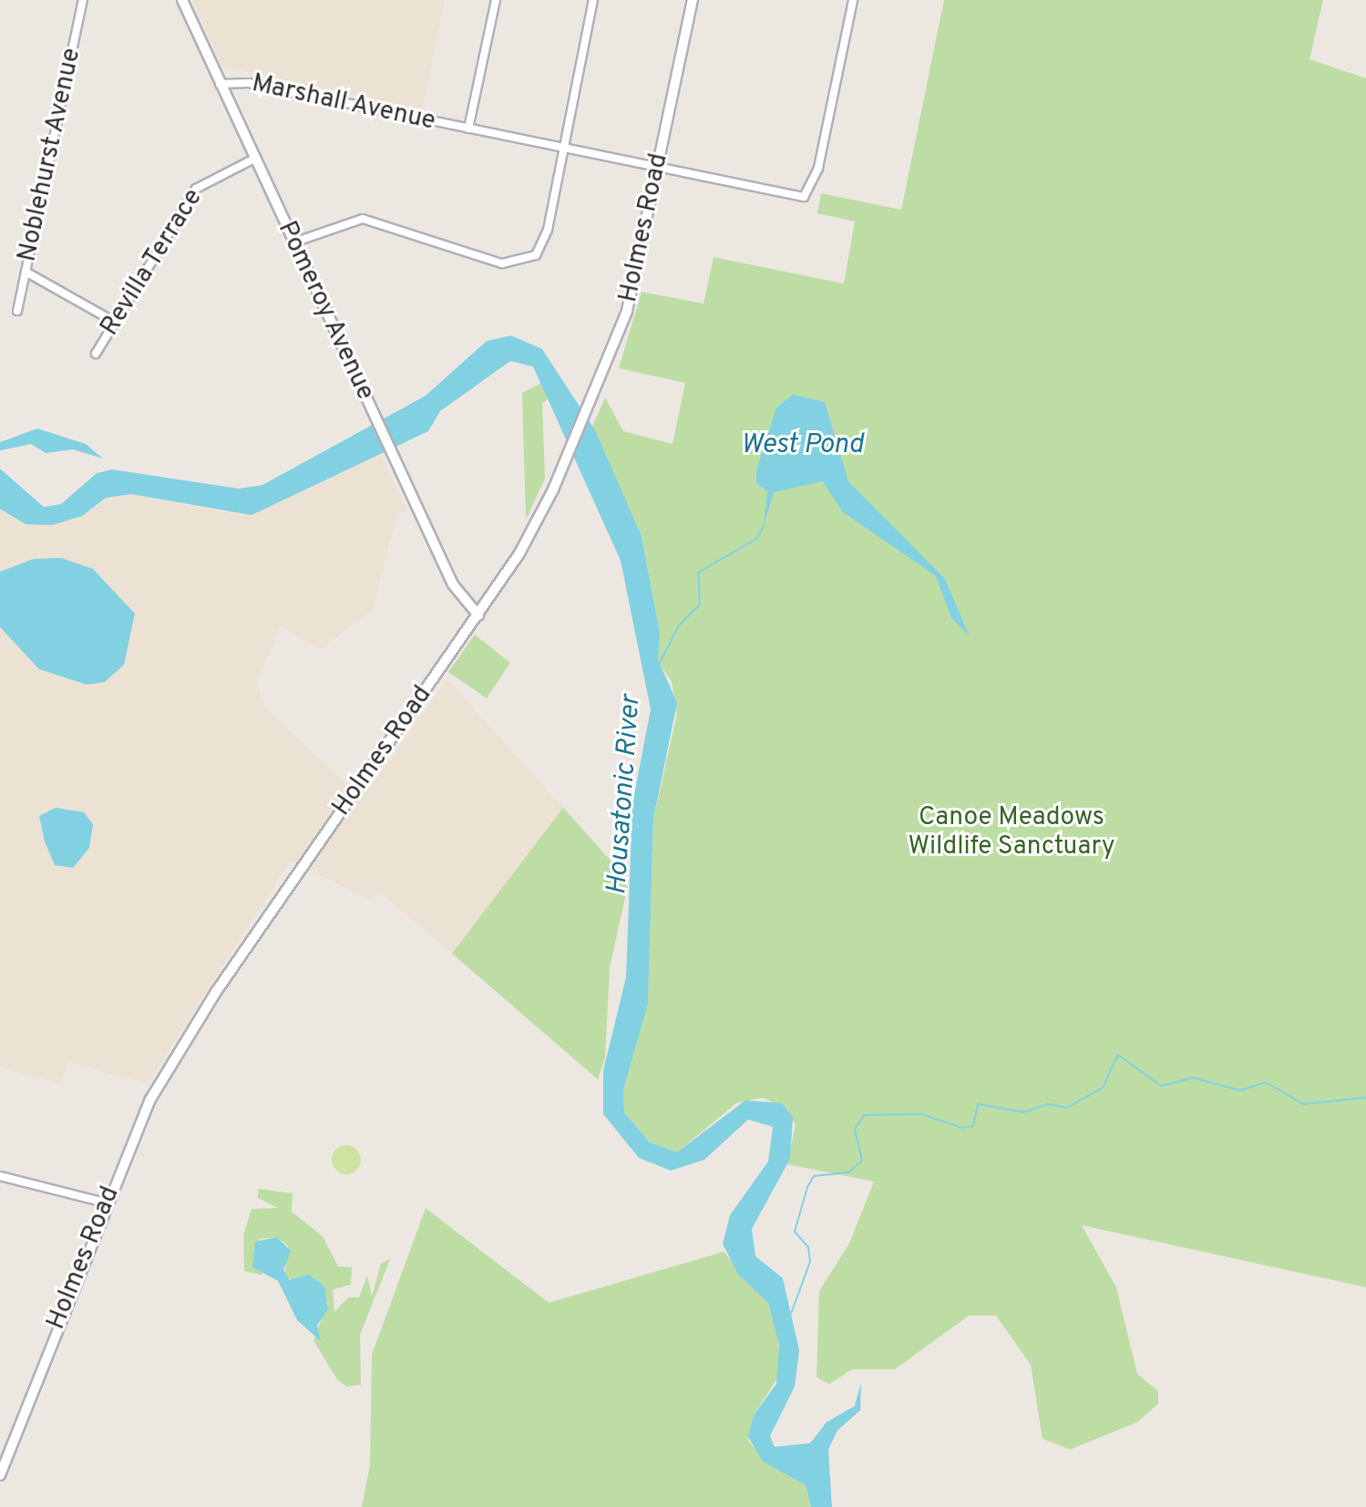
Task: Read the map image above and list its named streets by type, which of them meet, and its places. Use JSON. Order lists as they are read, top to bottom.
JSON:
{
  "streets": {
    "street": [
      "Marshall Avenue",
      "Noblehurst Avenue",
      "Holmes Road",
      "Revilla Terrace",
      "Pomeroy Avenue"
    ]
  },
  "crossings": [
    ["Marshall Avenue", "Holmes Road"],
    ["Marshall Avenue", "Pomeroy Avenue"],
    ["Holmes Road", "Pomeroy Avenue"],
    ["Revilla Terrace", "Pomeroy Avenue"]
  ],
  "water": ["West Pond", "Housatonic River"],
  "parks": ["Canoe Meadows Wildlife Sanctuary"]
}
